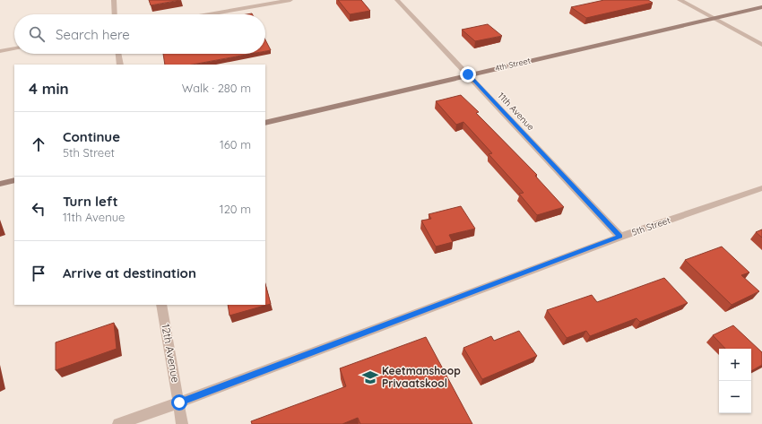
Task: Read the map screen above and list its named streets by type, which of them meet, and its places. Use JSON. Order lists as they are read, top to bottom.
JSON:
{
  "streets": {
    "street": [
      "4th Street",
      "11th Avenue",
      "5th Street",
      "12th Avenue"
    ]
  },
  "crossings": [
    ["4th Street", "11th Avenue"],
    ["11th Avenue", "5th Street"],
    ["5th Street", "12th Avenue"]
  ],
  "places": {
    "school or university": ["Keetmanshoop Privaatskool"]
  },
  "page": {
    "search": "Search here",
    "heading": ["4 min", "Walk · 280 m"],
    "list": [
      ["Continue", "5th Street", "160 m"],
      ["Turn left", "11th Avenue", "120 m"],
      "Arrive at destination"
    ],
    "map_buttons": ["+", "−"]
  }
}
